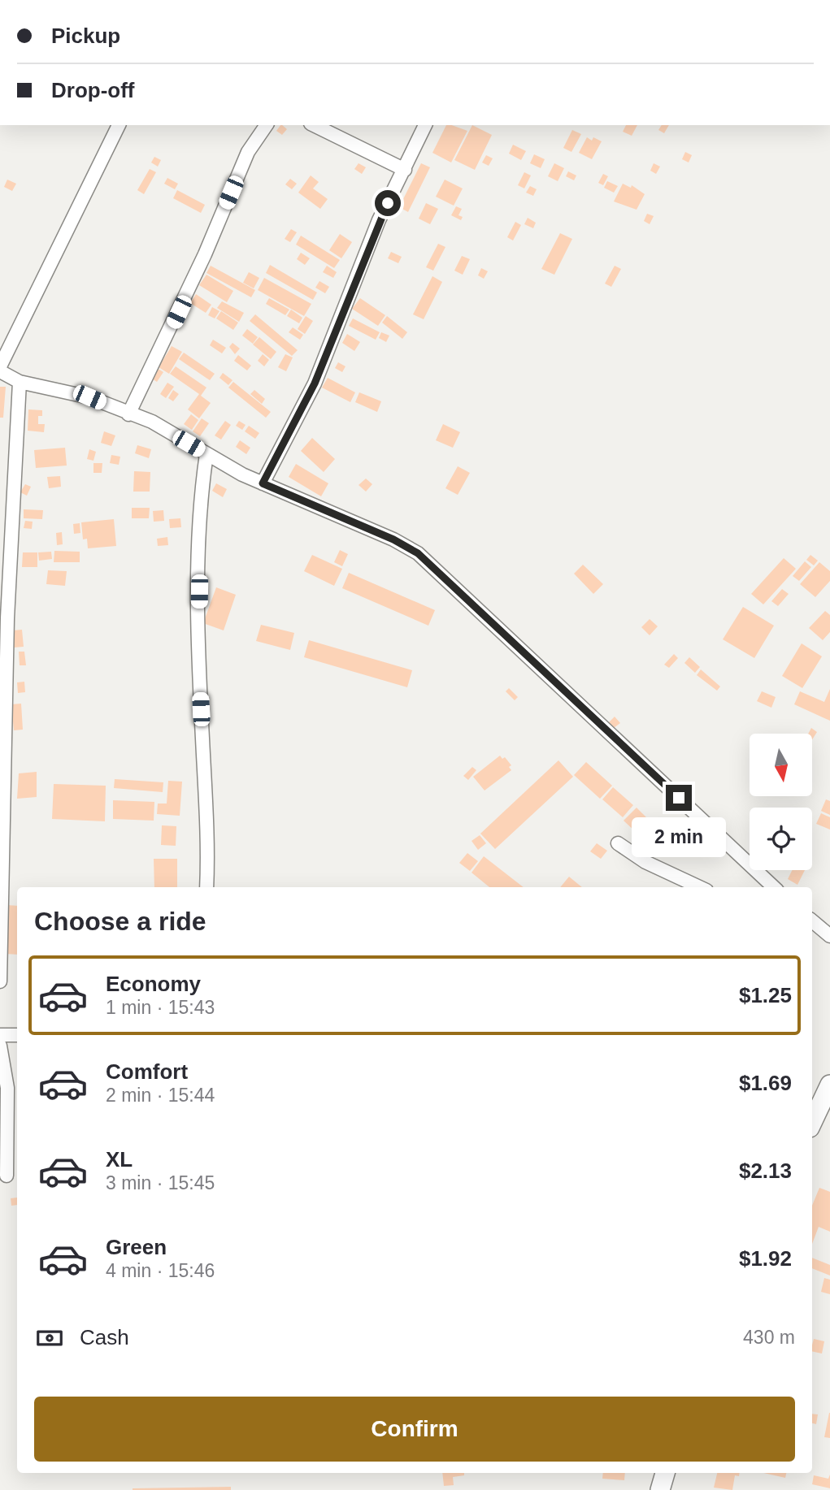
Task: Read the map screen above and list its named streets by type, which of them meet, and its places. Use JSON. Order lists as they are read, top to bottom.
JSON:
{
  "north": "bottom",
  "page": {
    "banner": ["Pickup", "Drop-off"],
    "bubble": "2 min",
    "heading": "Choose a ride",
    "list": [
      {
        "name": "Economy",
        "note": "1 min · 15:43",
        "value": "$1.25"
      },
      {
        "name": "Comfort",
        "note": "2 min · 15:44",
        "value": "$1.69"
      },
      {
        "name": "XL",
        "note": "3 min · 15:45",
        "value": "$2.13"
      },
      {
        "name": "Green",
        "note": "4 min · 15:46",
        "value": "$1.92"
      }
    ],
    "pay": ["Cash", "430 m"],
    "buttons": "Confirm"
  }
}
